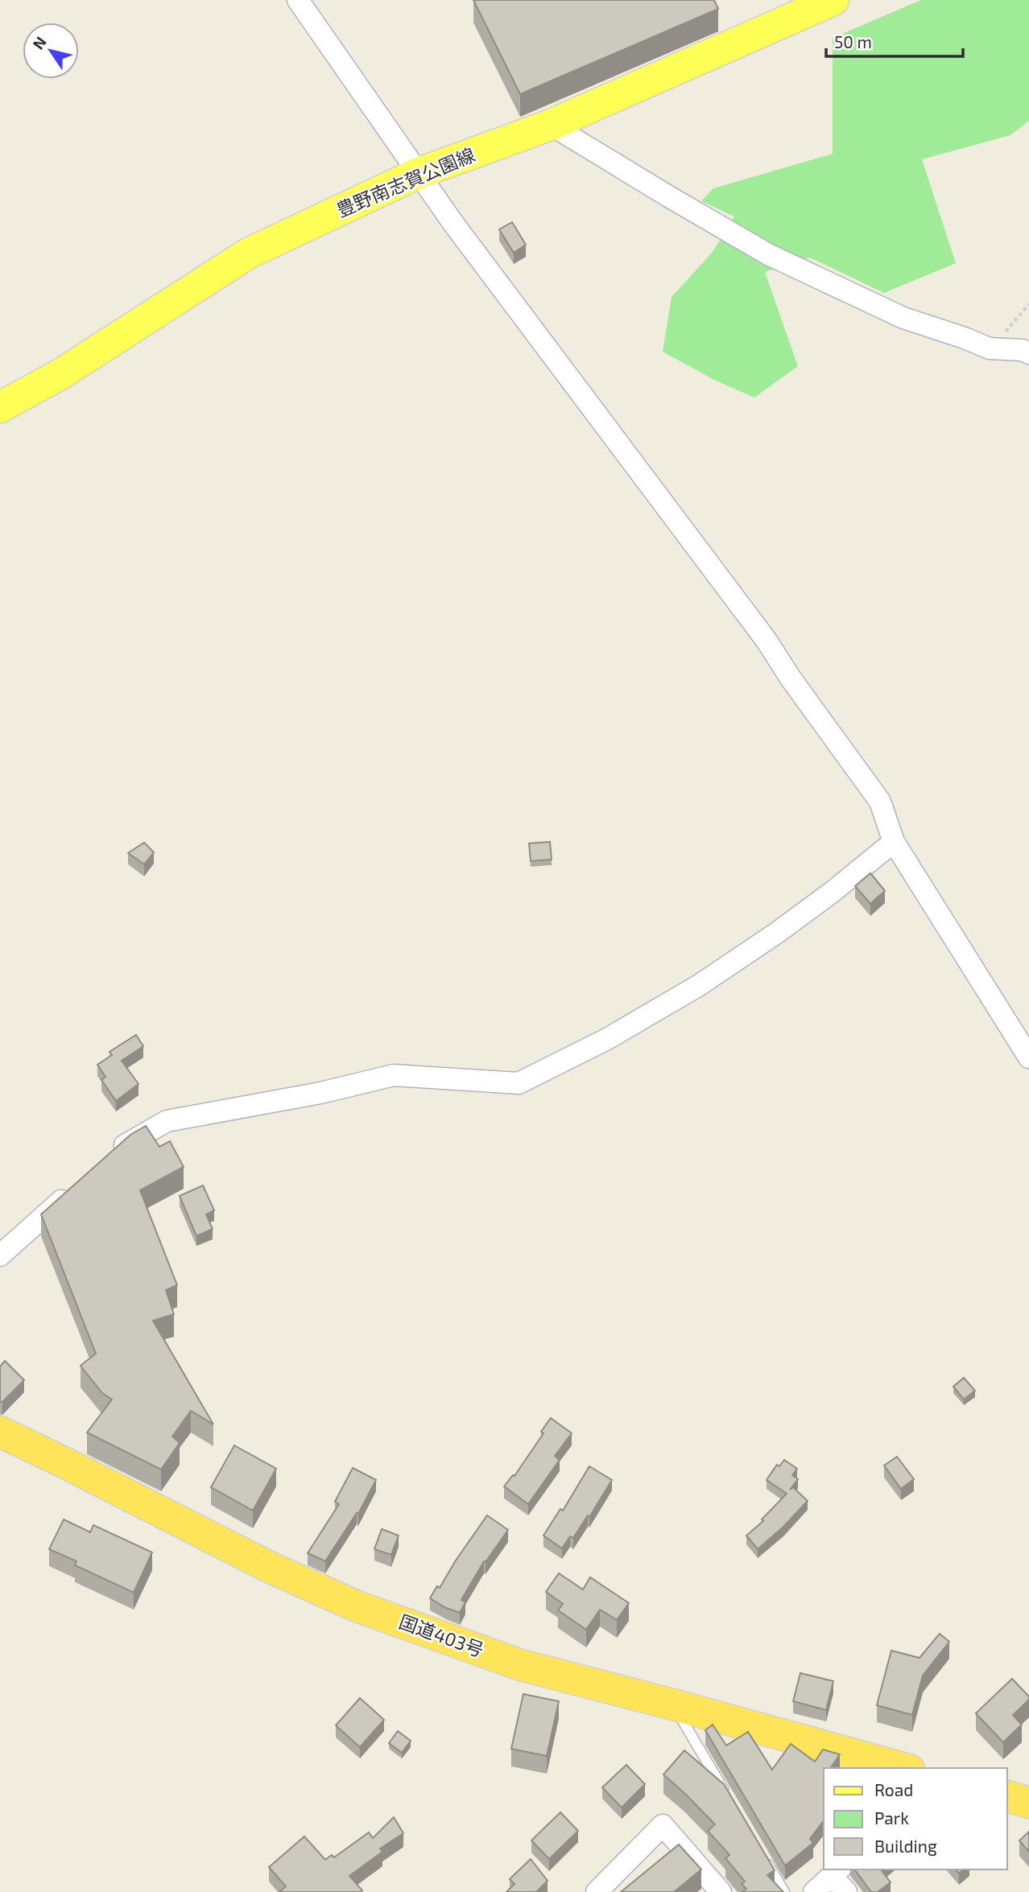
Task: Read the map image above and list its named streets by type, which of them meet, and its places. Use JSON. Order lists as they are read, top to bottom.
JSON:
{
  "streets": {
    "highway": ["国道403号"],
    "main road": ["豊野南志賀公園線"]
  },
  "legend": ["Road", "Park", "Building"],
  "scale_bar": "50 m",
  "north": "top left"
}
